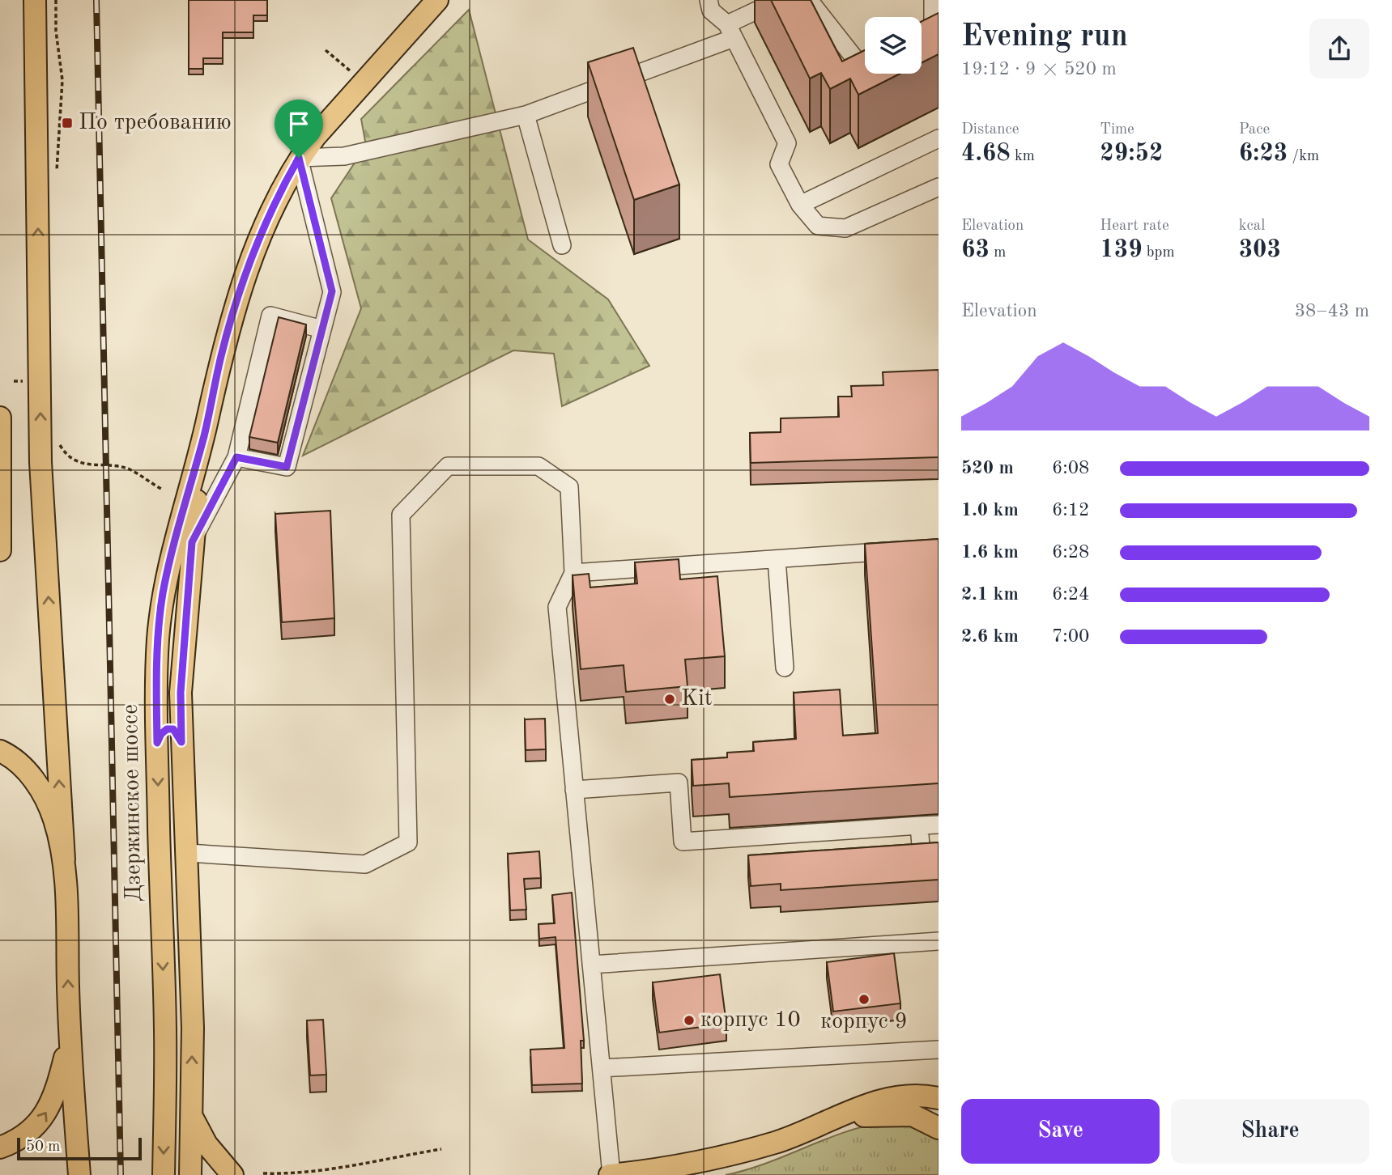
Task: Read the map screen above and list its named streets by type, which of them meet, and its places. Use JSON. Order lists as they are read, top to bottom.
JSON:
{
  "streets": {
    "main road": ["Дзержинское шоссе"]
  },
  "places": {
    "transit": ["По требованию"],
    "other": ["Kit", "корпус 9", "корпус 10"]
  },
  "scale_bar": "50 m",
  "page": {
    "heading": ["Evening run", "19:12 · 9 × 520 m"],
    "stats": [
      ["Distance", "4.68 km"],
      ["Time", "29:52"],
      ["Pace", "6:23 /km"],
      ["Elevation", "63 m"],
      ["Heart rate", "139 bpm"],
      ["kcal", "303"]
    ],
    "chart": ["Elevation", "38–43 m"],
    "list": [
      {
        "name": "520 m",
        "note": "6:08"
      },
      {
        "name": "1.0 km",
        "note": "6:12"
      },
      {
        "name": "1.6 km",
        "note": "6:28"
      },
      {
        "name": "2.1 km",
        "note": "6:24"
      },
      {
        "name": "2.6 km",
        "note": "7:00"
      }
    ],
    "buttons": ["Save", "Share"],
    "scale": "50 m"
  }
}
